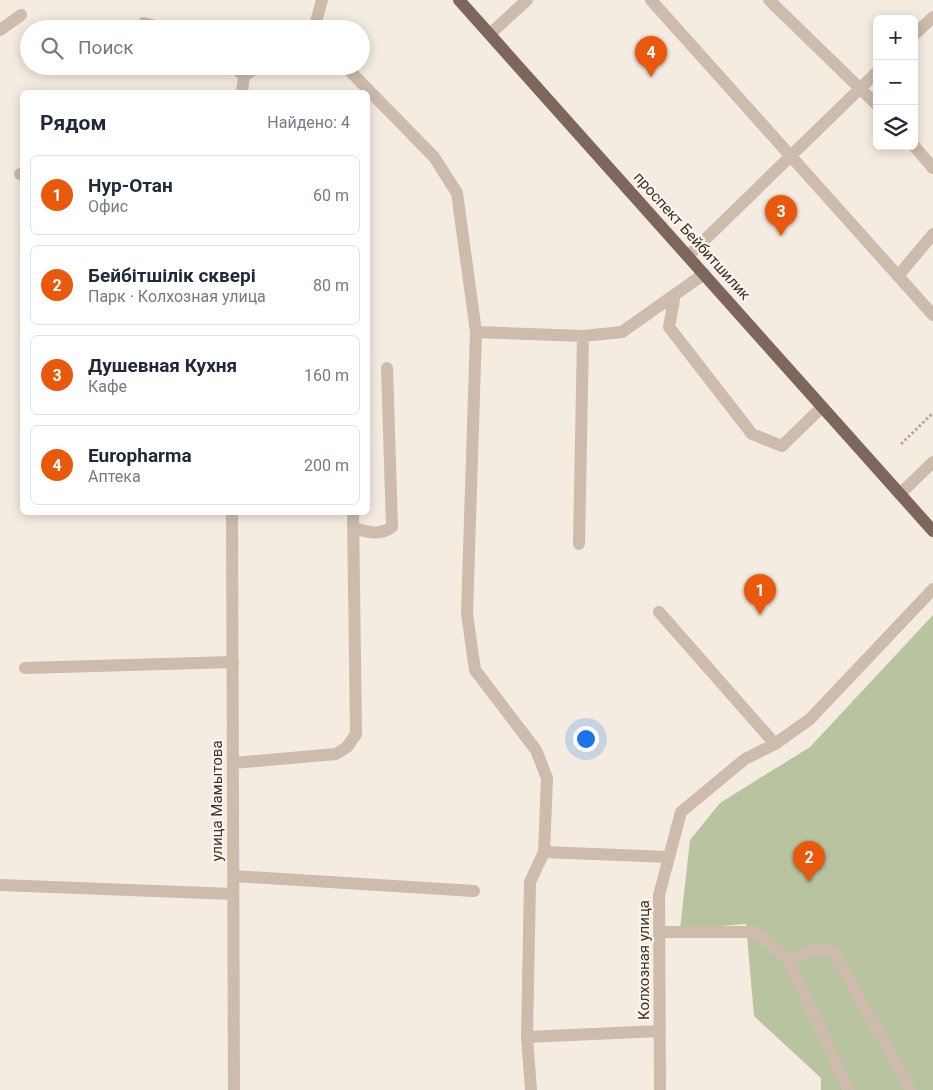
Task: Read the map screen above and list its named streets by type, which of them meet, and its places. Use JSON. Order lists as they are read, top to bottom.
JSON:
{
  "streets": {
    "main road": ["проспект Бейбитшилик"],
    "street": ["улица Мамытова", "Колхозная улица"]
  },
  "page": {
    "map_buttons": ["+", "−"],
    "search": "Поиск",
    "pins": [
      "4",
      "3",
      "1",
      "2"
    ],
    "heading": ["Рядом", "Найдено: 4"],
    "list": [
      {
        "mark": "1",
        "name": "Нур-Отан",
        "note": "Офис",
        "value": "60 m"
      },
      {
        "mark": "2",
        "name": "Бейбітшілік сквері",
        "note": "Парк · Колхозная улица",
        "value": "80 m"
      },
      {
        "mark": "3",
        "name": "Душевная Кухня",
        "note": "Кафе",
        "value": "160 m"
      },
      {
        "mark": "4",
        "name": "Europharma",
        "note": "Аптека",
        "value": "200 m"
      }
    ]
  }
}
